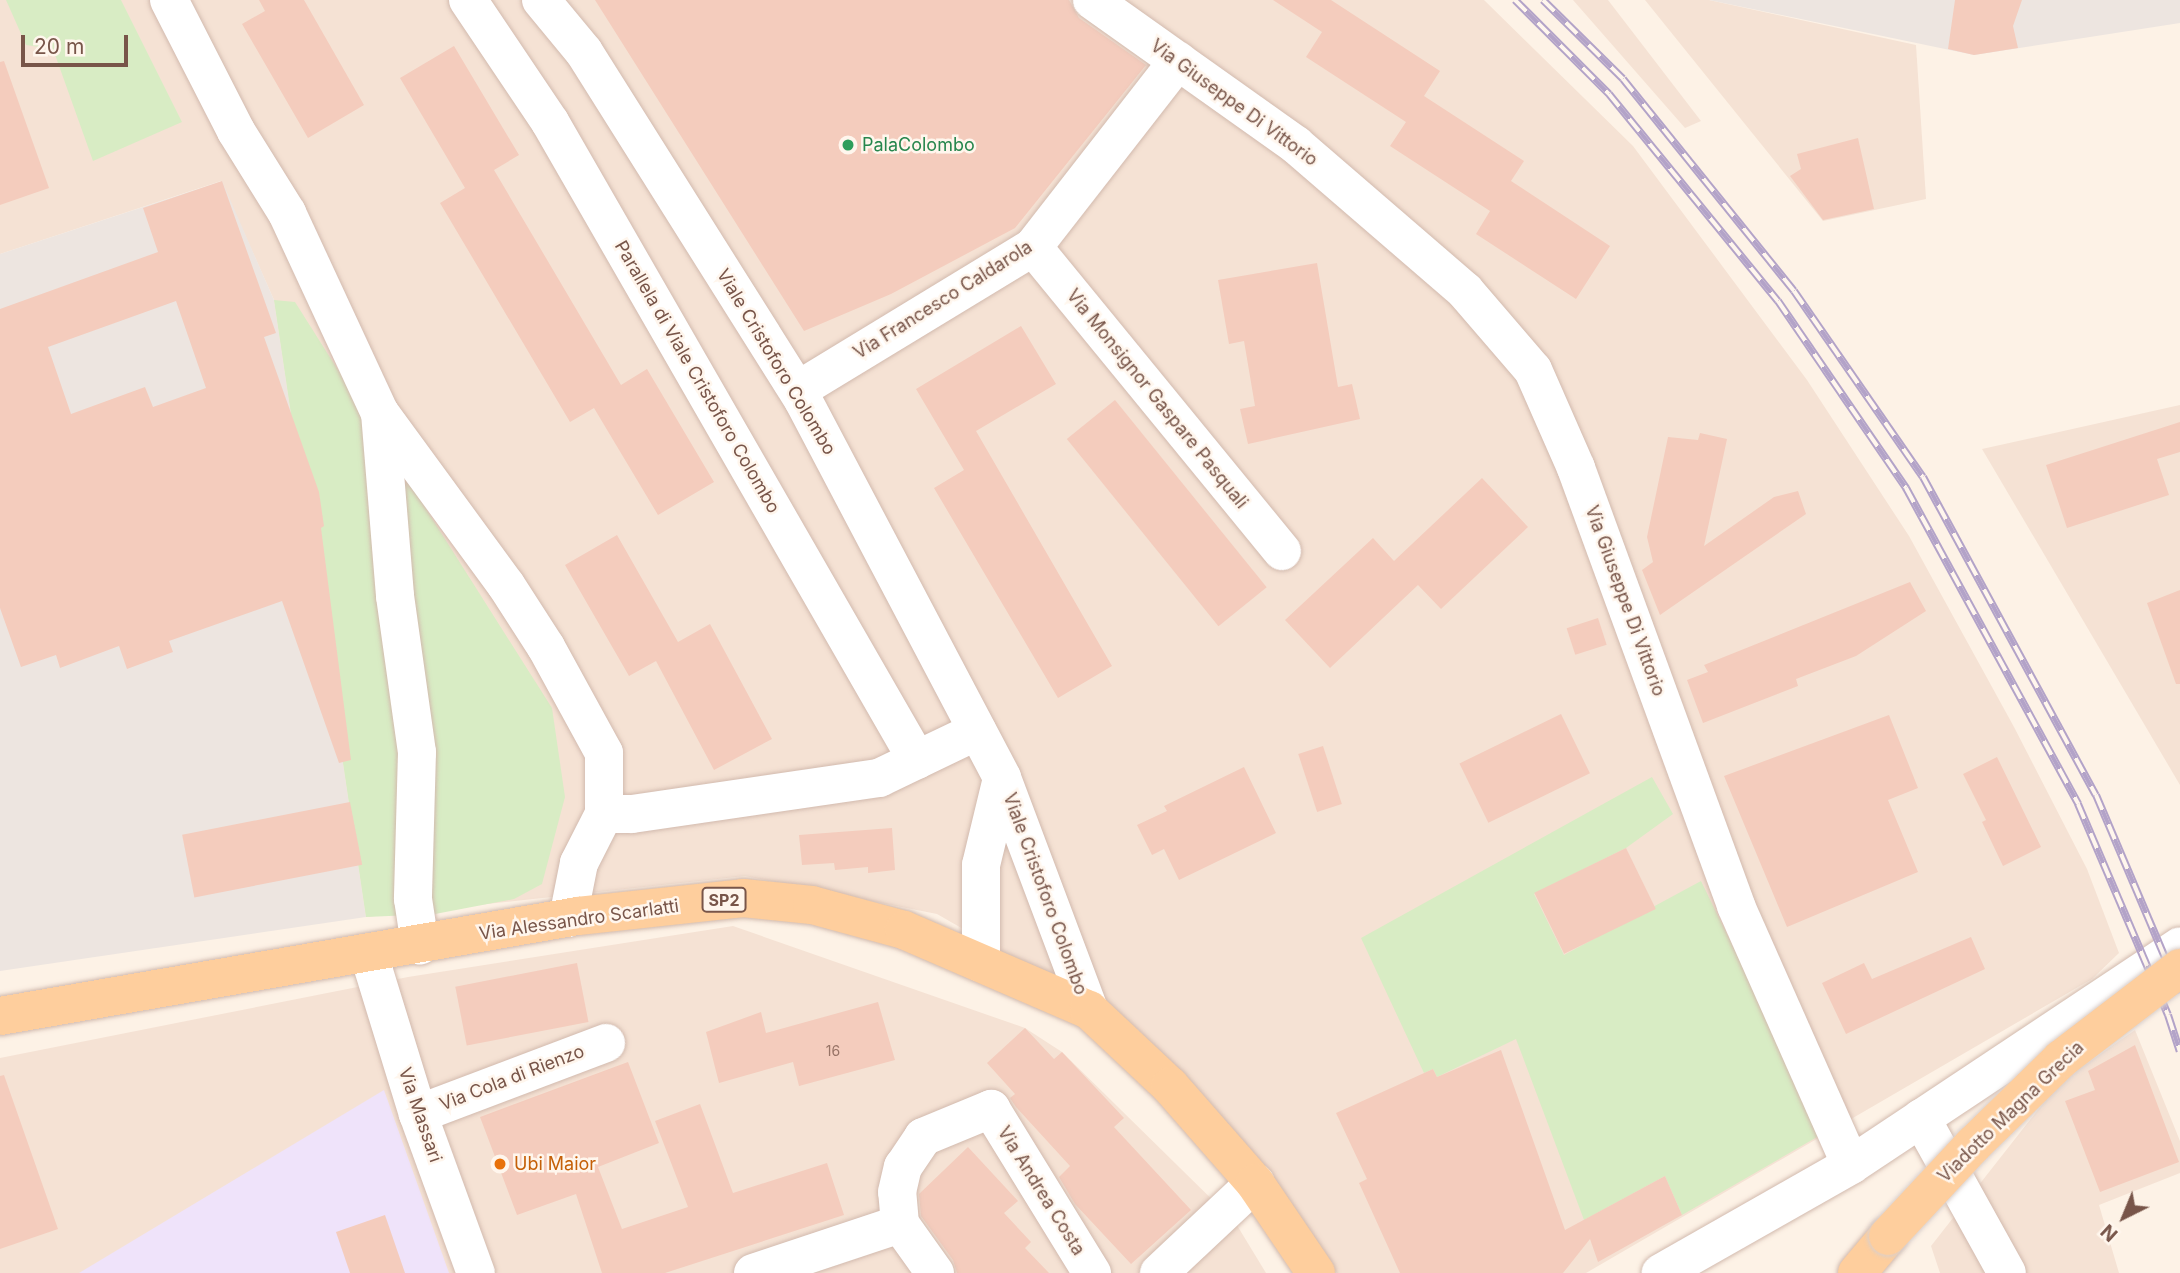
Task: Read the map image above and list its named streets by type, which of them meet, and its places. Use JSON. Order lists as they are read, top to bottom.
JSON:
{
  "streets": {
    "main road": ["SP2", "Via Alessandro Scarlatti", "Viadotto Magna Grecia"],
    "street": [
      "Via Giuseppe Di Vittorio",
      "Via Francesco Caldarola",
      "Viale Cristoforo Colombo",
      "Parallela di Viale Cristoforo Colombo",
      "Via Monsignor Gaspare Pasquali",
      "Via Cola di Rienzo",
      "Via Massari",
      "Via Andrea Costa"
    ]
  },
  "crossings": [
    ["Via Giuseppe Di Vittorio", "Via Francesco Caldarola"],
    ["Via Francesco Caldarola", "Viale Cristoforo Colombo"],
    ["Via Francesco Caldarola", "Via Monsignor Gaspare Pasquali"],
    ["Viale Cristoforo Colombo", "Via Alessandro Scarlatti"],
    ["Via Alessandro Scarlatti", "Via Massari"],
    ["Via Cola di Rienzo", "Via Massari"]
  ],
  "places": ["PalaColombo", "Ubi Maior"],
  "house_numbers": ["16"],
  "scale_bar": "20 m",
  "north": "bottom left"
}
